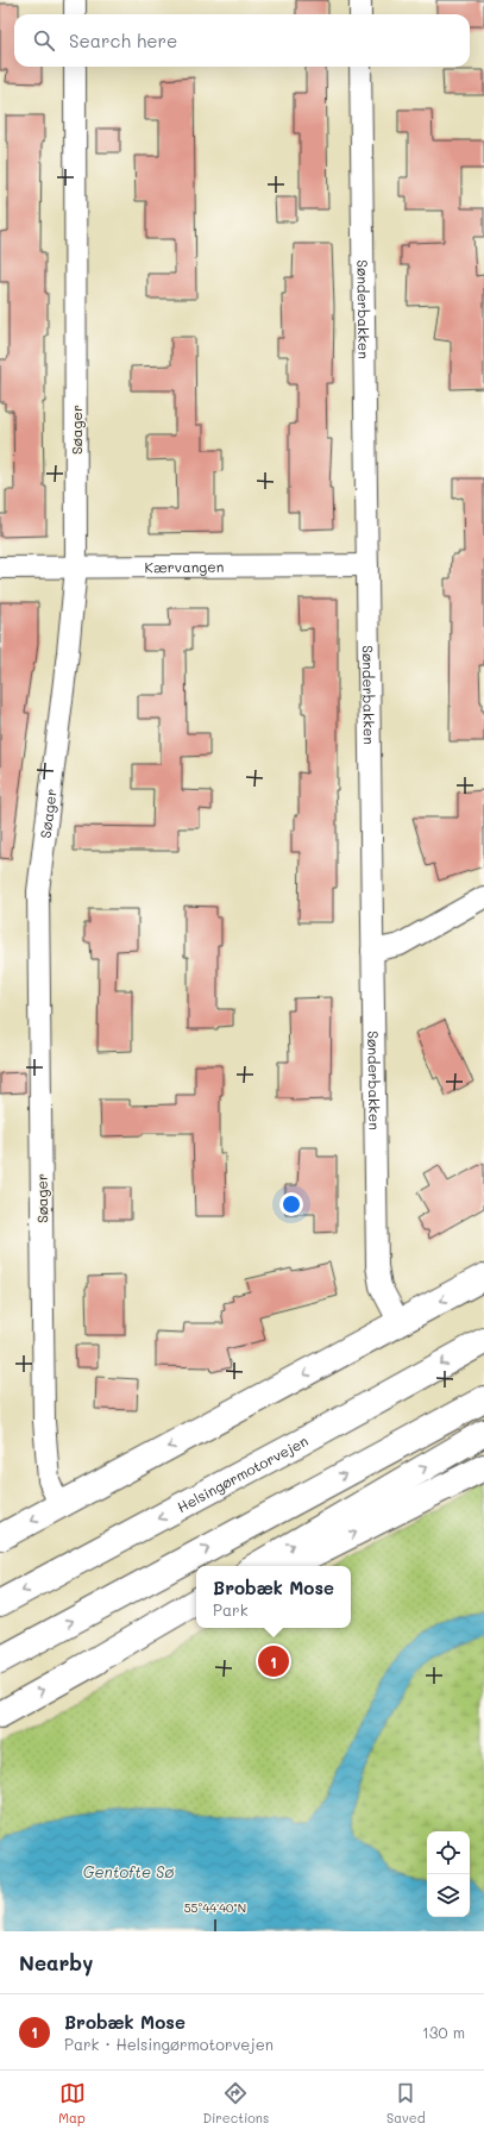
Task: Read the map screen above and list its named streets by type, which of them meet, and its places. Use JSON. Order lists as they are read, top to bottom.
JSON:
{
  "streets": {
    "main road": ["Helsingørmotorvejen"],
    "street": ["Sønderbakken", "Søager", "Kærvangen"]
  },
  "crossings": [
    ["Sønderbakken", "Kærvangen"],
    ["Søager", "Kærvangen"]
  ],
  "water": ["Gentofte Sø"],
  "page": {
    "search": "Search here",
    "popup": ["Brobæk Mose", "Park"],
    "pins": "1",
    "heading": "Nearby",
    "list": [
      {
        "mark": "1",
        "name": "Brobæk Mose",
        "note": "Park · Helsingørmotorvejen",
        "value": "130 m"
      }
    ],
    "nav": ["Map", "Directions", "Saved"]
  },
  "coordinates": ["55°44'40\"N"]
}
